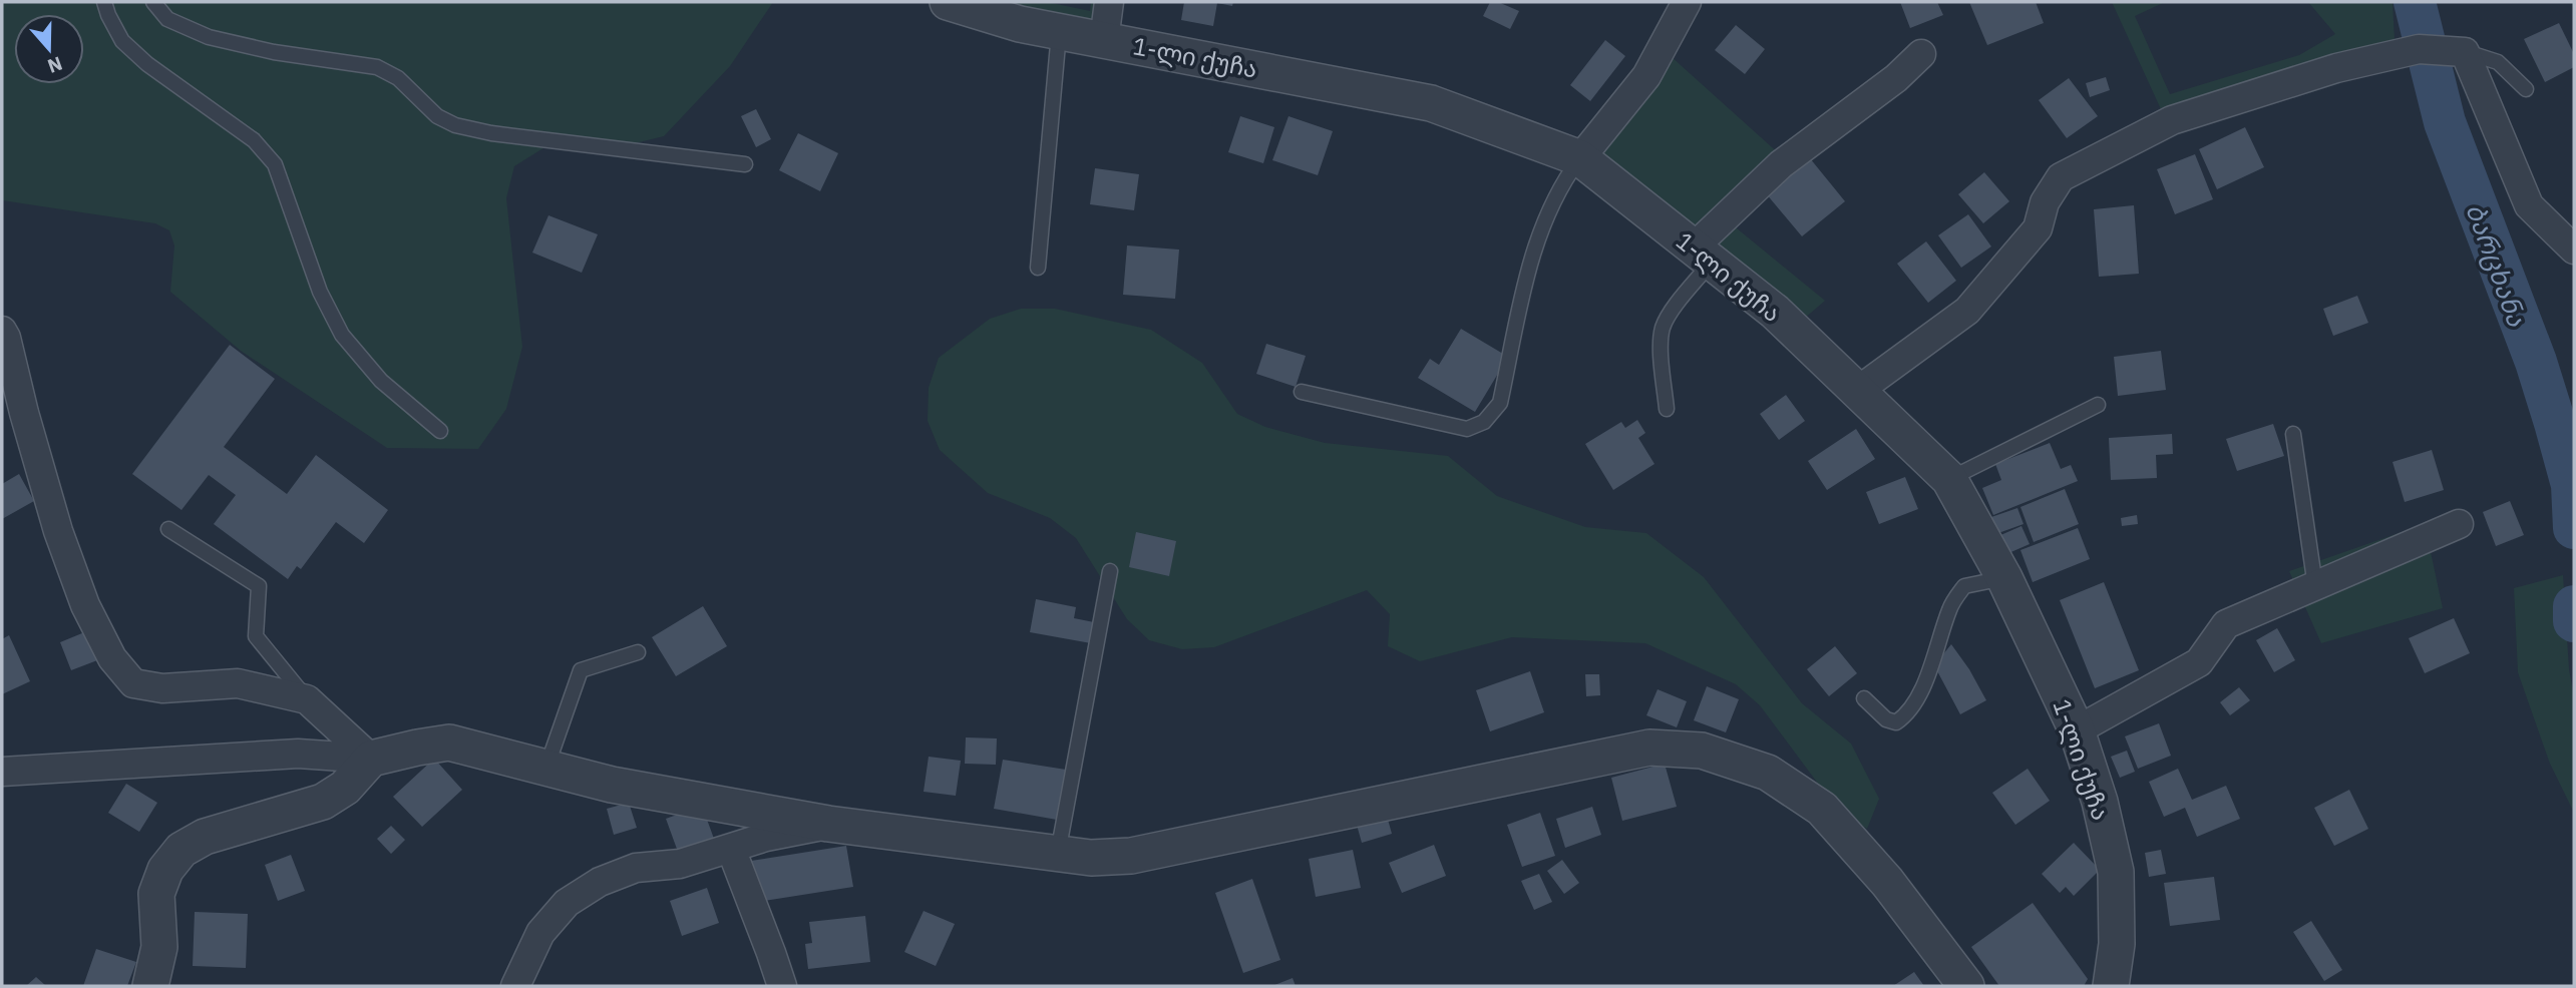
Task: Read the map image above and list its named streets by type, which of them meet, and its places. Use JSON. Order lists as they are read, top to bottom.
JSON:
{
  "streets": {
    "street": ["1-ლი ქუჩა"]
  },
  "water": ["ბარცხანა"],
  "north": "bottom"
}
